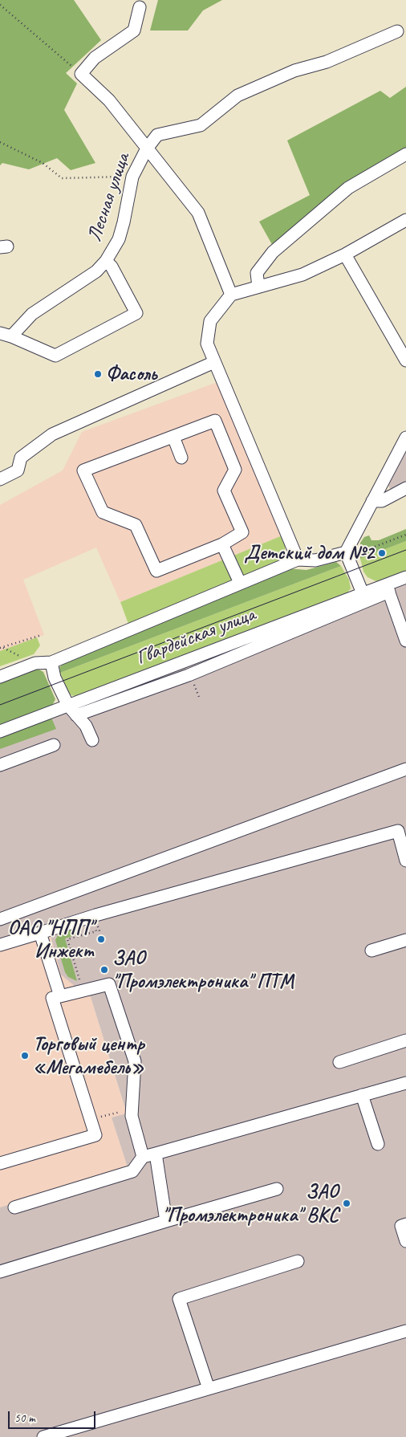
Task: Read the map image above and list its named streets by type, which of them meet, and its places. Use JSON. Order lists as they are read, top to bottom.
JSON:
{
  "streets": {
    "street": ["Лесная улица", "Гвардейская улица"]
  },
  "places": [
    "Фасоль",
    "Детский дом №2",
    "ОАО \"НПП\" Инжект",
    "ЗАО \"Промэлектроника\" ПТМ",
    "Торговый центр «Мегамебель»",
    "ЗАО \"Промэлектроника\" ВКС"
  ],
  "scale_bar": "50 m"
}
